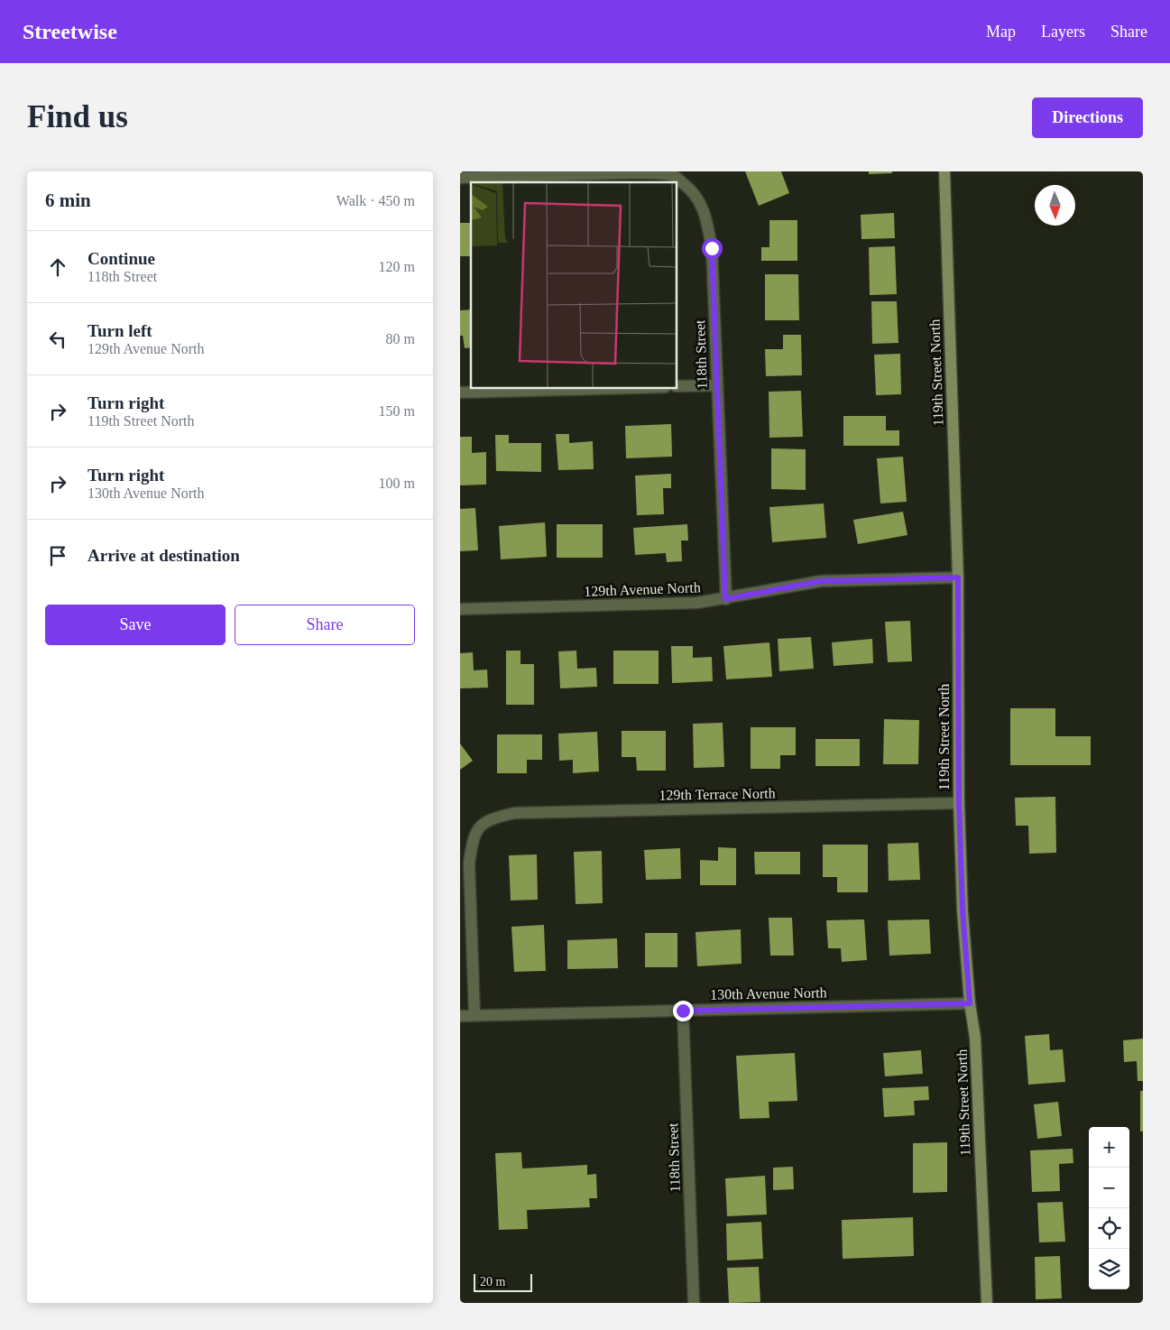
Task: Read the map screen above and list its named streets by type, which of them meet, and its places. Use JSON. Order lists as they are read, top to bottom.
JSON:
{
  "streets": {
    "street": [
      "118th Street",
      "119th Street North",
      "129th Avenue North",
      "129th Terrace North",
      "130th Avenue North"
    ]
  },
  "crossings": [
    ["118th Street", "129th Avenue North"],
    ["118th Street", "130th Avenue North"],
    ["119th Street North", "129th Avenue North"],
    ["119th Street North", "129th Terrace North"],
    ["119th Street North", "130th Avenue North"],
    ["129th Terrace North", "130th Avenue North"]
  ],
  "scale_bar": "20 m",
  "north": "bottom",
  "page": {
    "header": "Streetwise",
    "nav": ["Map", "Layers", "Share"],
    "buttons": [
      "Directions",
      ["Save", "Share"]
    ],
    "title": "Find us",
    "heading": ["6 min", "Walk · 450 m"],
    "list": [
      ["Continue", "118th Street", "120 m"],
      ["Turn left", "129th Avenue North", "80 m"],
      ["Turn right", "119th Street North", "150 m"],
      ["Turn right", "130th Avenue North", "100 m"],
      "Arrive at destination"
    ],
    "map_buttons": ["+", "−"],
    "scale": "20 m"
  }
}
